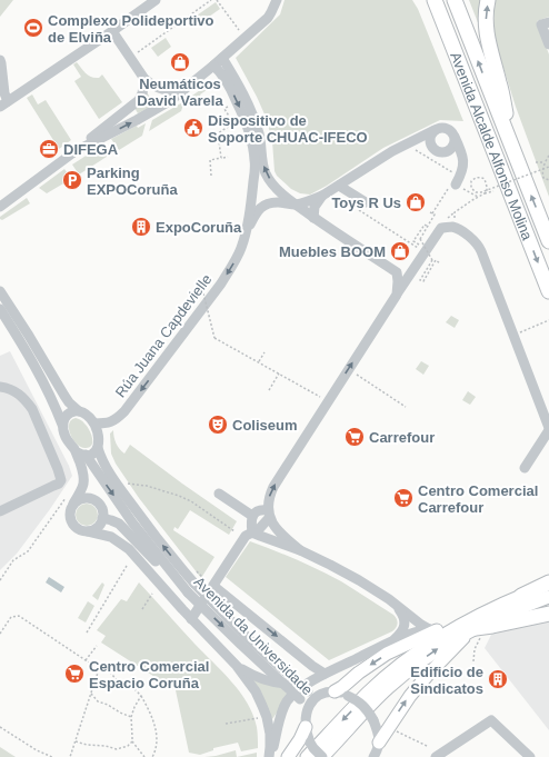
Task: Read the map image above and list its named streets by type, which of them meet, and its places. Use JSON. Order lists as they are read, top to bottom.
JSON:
{
  "streets": {
    "highway": ["Avenida Alcalde Alfonso Molina"],
    "street": ["Rúa Juana Capdevielle", "Avenida da Universidade"]
  },
  "crossings": [
    ["Rúa Juana Capdevielle", "Avenida da Universidade"]
  ],
  "one_way": ["Rúa Juana Capdevielle"],
  "places": {
    "sports": ["Complexo Polideportivo de Elviña"],
    "shop": ["Neumáticos David Varela", "Toys R Us", "Muebles BOOM"],
    "public building": ["Dispositivo de Soporte CHUAC-IFECO"],
    "office": ["DIFEGA"],
    "parking": ["Parking EXPOCoruña"],
    "building": ["ExpoCoruña", "Edificio de Sindicatos"],
    "theatre": ["Coliseum"],
    "supermarket": ["Carrefour", "Centro Comercial Carrefour", "Centro Comercial Espacio Coruña"]
  }
}
